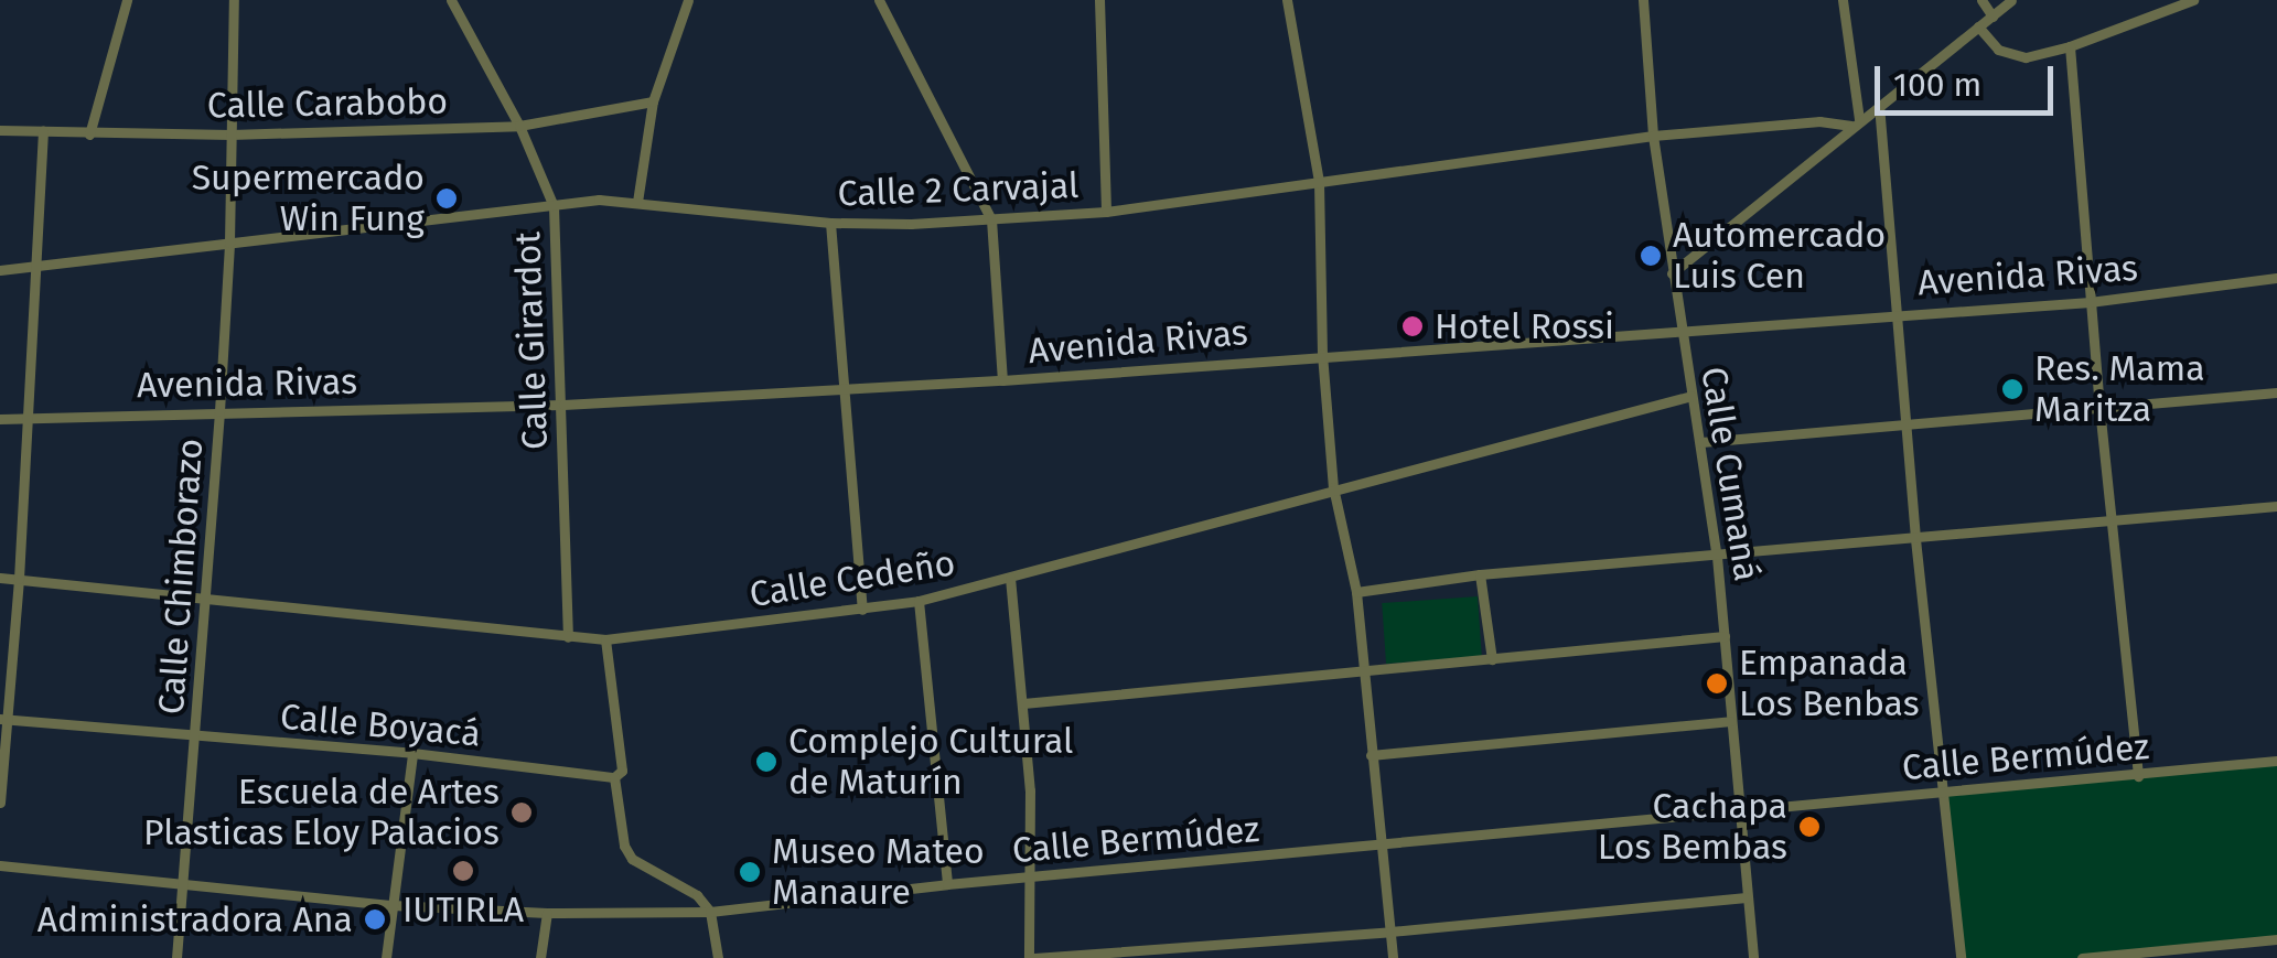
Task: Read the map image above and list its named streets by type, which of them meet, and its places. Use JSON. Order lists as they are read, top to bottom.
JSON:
{
  "streets": {
    "street": [
      "Calle Carabobo",
      "Calle 2 Carvajal",
      "Avenida Rivas",
      "Calle Girardot",
      "Calle Cumaná",
      "Calle Chimborazo",
      "Calle Cedeño",
      "Calle Boyacá",
      "Calle Bermúdez"
    ]
  },
  "crossings": [
    ["Calle Carabobo", "Calle Girardot"],
    ["Calle Carabobo", "Calle Chimborazo"],
    ["Calle 2 Carvajal", "Calle Girardot"],
    ["Calle 2 Carvajal", "Calle Cumaná"],
    ["Calle 2 Carvajal", "Calle Chimborazo"],
    ["Avenida Rivas", "Calle Girardot"],
    ["Avenida Rivas", "Calle Cumaná"],
    ["Avenida Rivas", "Calle Chimborazo"],
    ["Calle Girardot", "Calle Cedeño"],
    ["Calle Cumaná", "Calle Cedeño"],
    ["Calle Cumaná", "Calle Bermúdez"],
    ["Calle Chimborazo", "Calle Cedeño"],
    ["Calle Chimborazo", "Calle Boyacá"],
    ["Calle Chimborazo", "Calle Bermúdez"]
  ],
  "places": [
    "Supermercado Win Fung",
    "Automercado Luis Cen",
    "Hotel Rossi",
    "Res. Mama Maritza",
    "Empanada Los Benbas",
    "Complejo Cultural de Maturín",
    "Escuela de Artes Plasticas Eloy Palacios",
    "Cachapa Los Bembas",
    "IUTIRLA",
    "Museo Mateo Manaure",
    "Administradora Ana"
  ],
  "scale_bar": "100 m"
}
